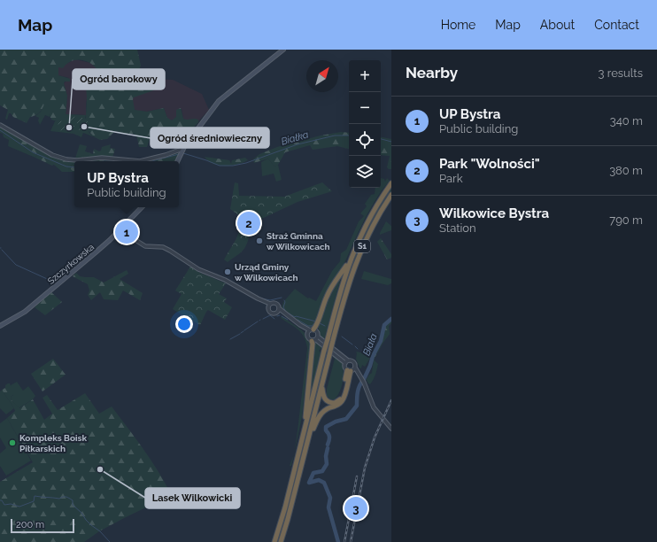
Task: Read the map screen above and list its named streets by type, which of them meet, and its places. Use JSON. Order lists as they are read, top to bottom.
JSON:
{
  "streets": {
    "highway": ["S1"],
    "main road": ["Szczyrkowska"]
  },
  "water": ["Białka", "Biała"],
  "places": [
    "Ogród średniowieczny",
    "Ogród barokowy",
    "Straż Gminna w Wilkowicach",
    "Urząd Gminy w Wilkowicach",
    "Kompleks Boisk Piłkarskich",
    "Lasek Wilkowicki"
  ],
  "scale_bar": "200 m",
  "north": "top right",
  "page": {
    "header": "Map",
    "nav": [
      "Home",
      "Map",
      "About",
      "Contact"
    ],
    "heading": ["Nearby", "3 results"],
    "map_buttons": ["+", "−"],
    "list": [
      {
        "mark": "1",
        "name": "UP Bystra",
        "note": "Public building",
        "value": "340 m"
      },
      {
        "mark": "2",
        "name": "Park \"Wolności\"",
        "note": "Park",
        "value": "380 m"
      },
      {
        "mark": "3",
        "name": "Wilkowice Bystra",
        "note": "Station",
        "value": "790 m"
      }
    ],
    "popup": ["UP Bystra", "Public building"],
    "pins": ["2", "1", "3"],
    "scale": "200 m"
  }
}
